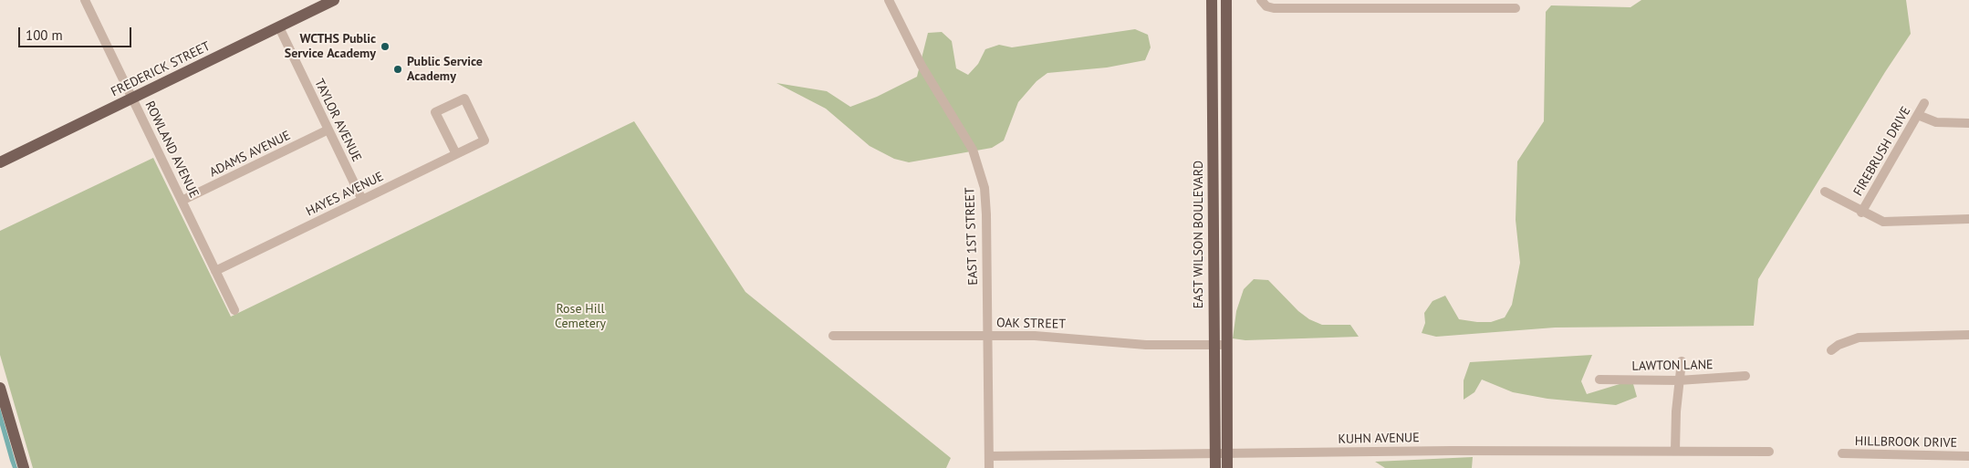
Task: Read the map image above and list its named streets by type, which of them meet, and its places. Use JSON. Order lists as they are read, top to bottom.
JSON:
{
  "streets": {
    "main road": ["FREDERICK STREET", "EAST WILSON BOULEVARD"],
    "street": [
      "TAYLOR AVENUE",
      "ROWLAND AVENUE",
      "FIREBRUSH DRIVE",
      "ADAMS AVENUE",
      "HAYES AVENUE",
      "EAST 1ST STREET",
      "OAK STREET",
      "LAWTON LANE",
      "KUHN AVENUE",
      "HILLBROOK DRIVE"
    ]
  },
  "crossings": [
    ["FREDERICK STREET", "TAYLOR AVENUE"],
    ["FREDERICK STREET", "ROWLAND AVENUE"],
    ["TAYLOR AVENUE", "ADAMS AVENUE"],
    ["TAYLOR AVENUE", "HAYES AVENUE"],
    ["ROWLAND AVENUE", "ADAMS AVENUE"],
    ["ROWLAND AVENUE", "HAYES AVENUE"],
    ["EAST WILSON BOULEVARD", "OAK STREET"],
    ["EAST WILSON BOULEVARD", "KUHN AVENUE"],
    ["EAST 1ST STREET", "OAK STREET"],
    ["EAST 1ST STREET", "KUHN AVENUE"]
  ],
  "parks": ["Rose Hill Cemetery"],
  "places": ["WCTHS Public Service Academy", "Public Service Academy"],
  "scale_bar": "100 m"
}
